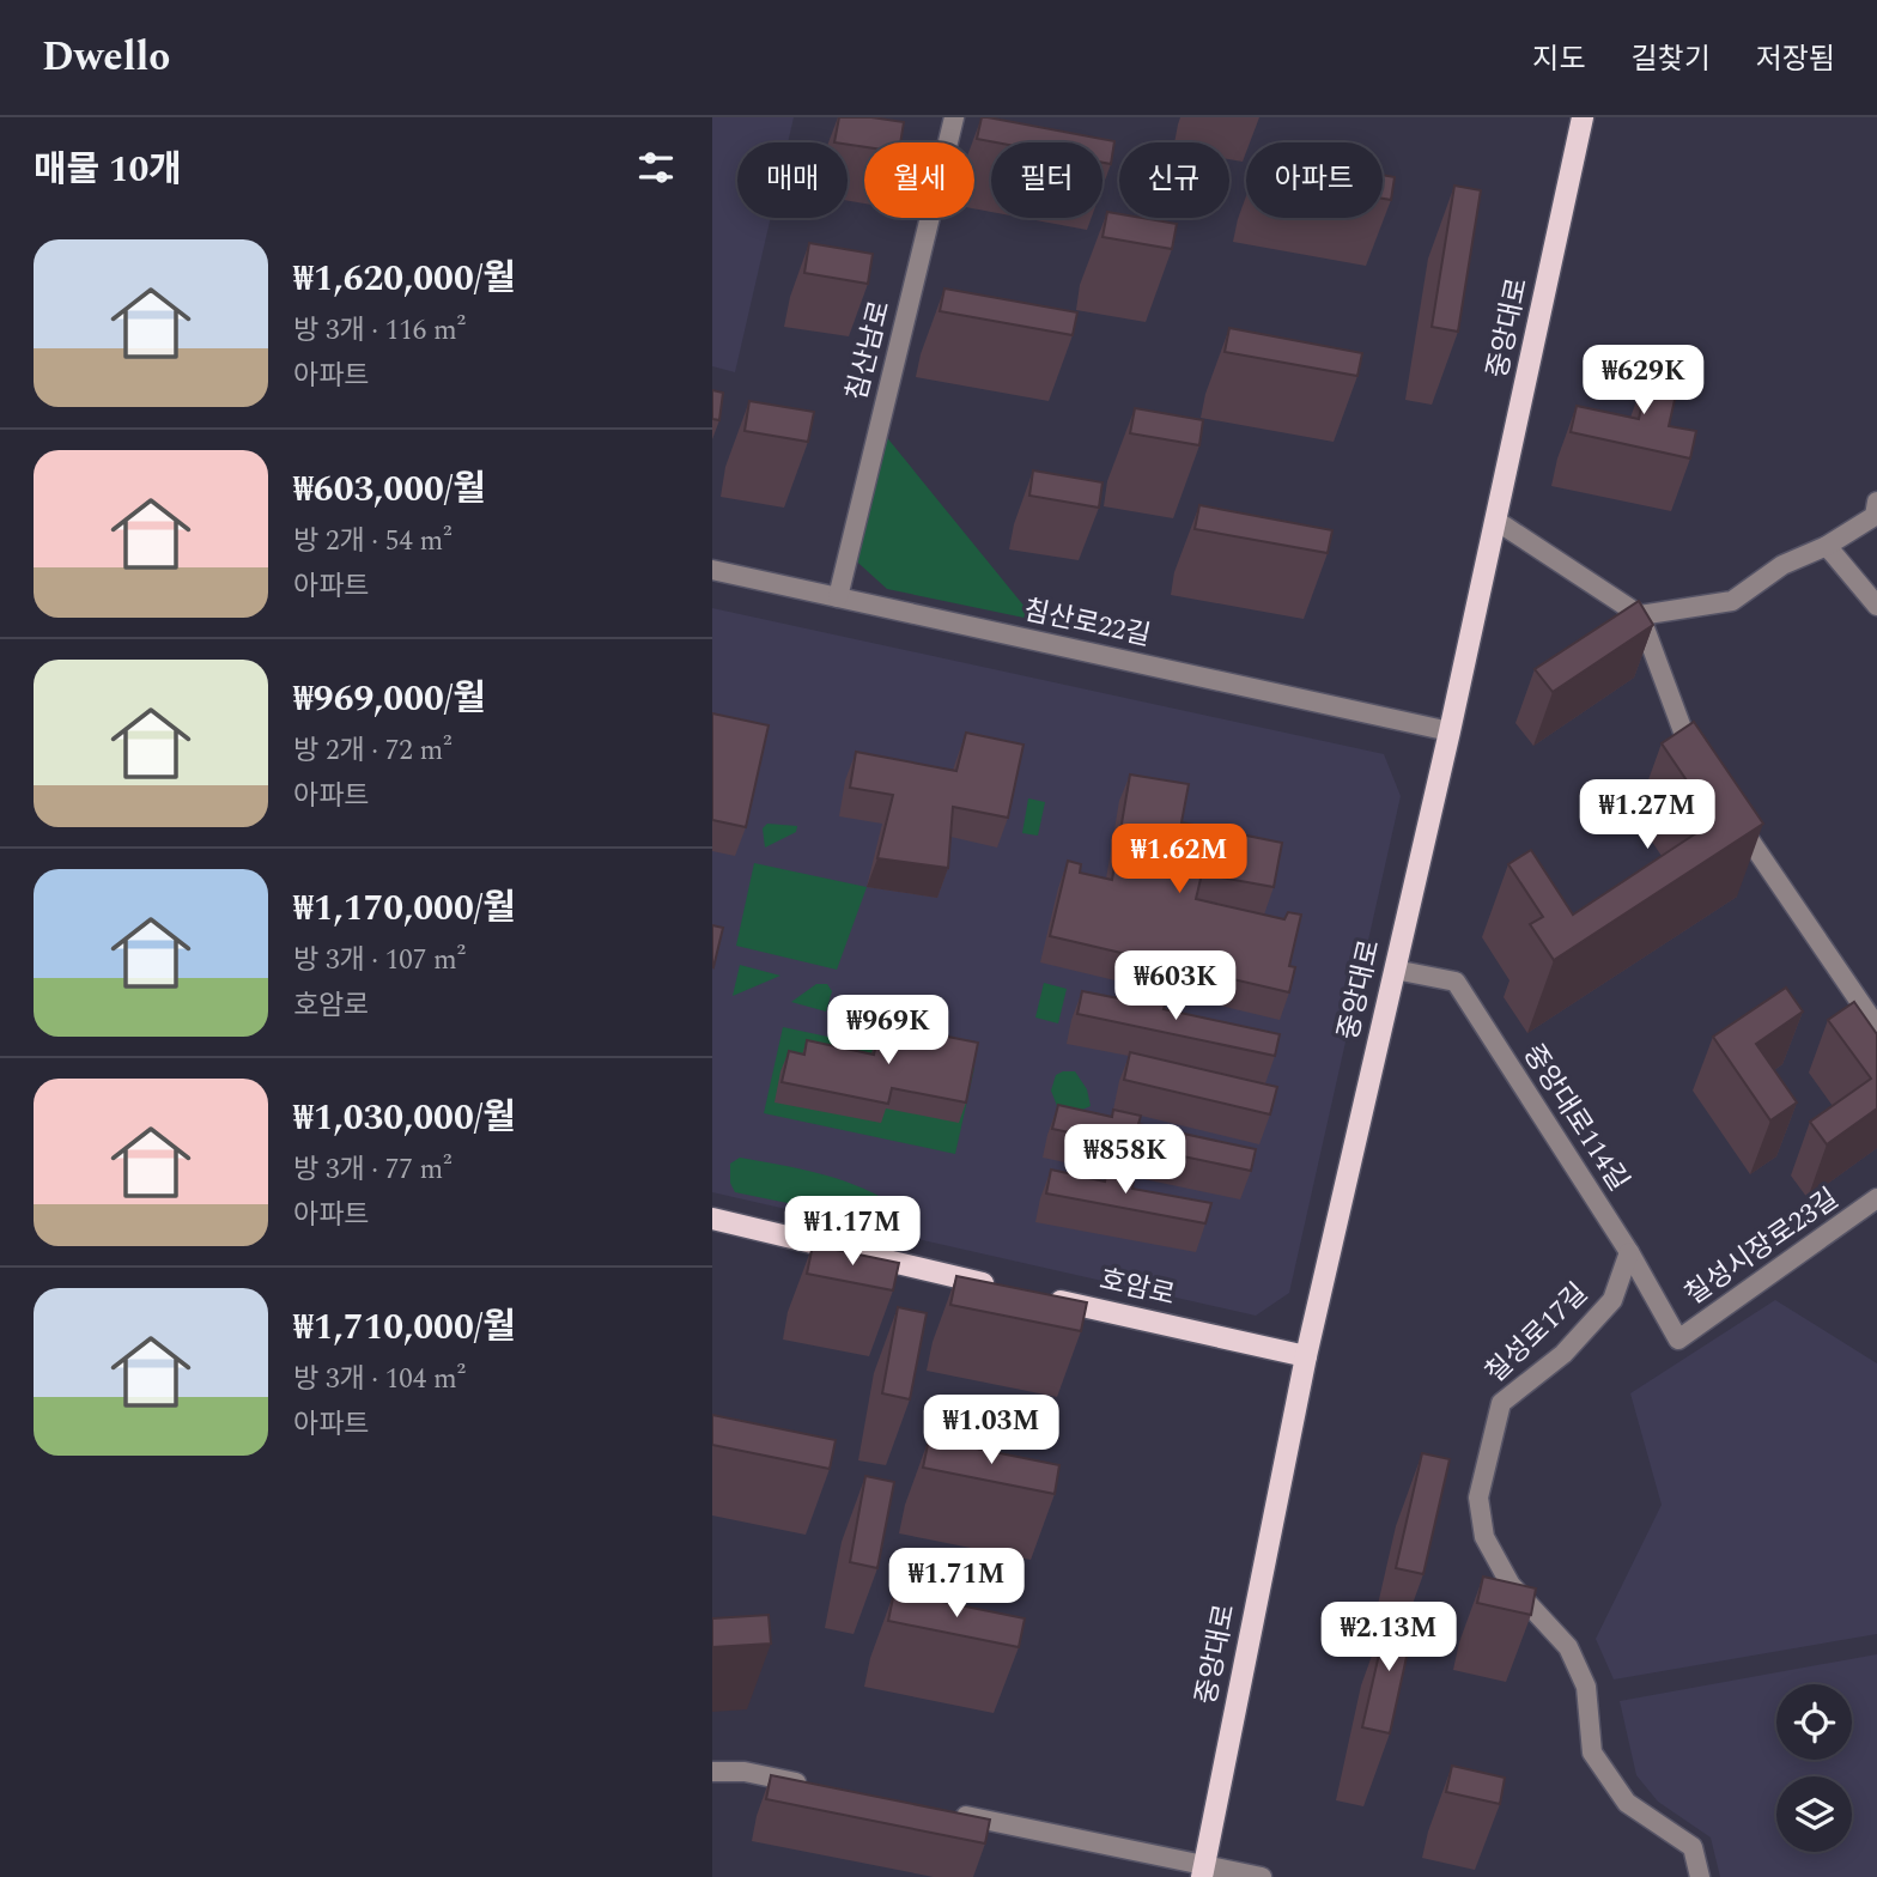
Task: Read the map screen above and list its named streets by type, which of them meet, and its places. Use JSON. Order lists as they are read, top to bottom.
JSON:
{
  "streets": {
    "main road": ["중앙대로", "호암로"],
    "street": [
      "침산남로",
      "침산로22길",
      "중앙대로114길",
      "칠성시장로23길",
      "칠성로17길"
    ]
  },
  "crossings": [
    ["중앙대로", "침산로22길"],
    ["중앙대로", "중앙대로114길"],
    ["중앙대로", "호암로"],
    ["침산남로", "침산로22길"],
    ["중앙대로114길", "칠성시장로23길"],
    ["중앙대로114길", "칠성로17길"]
  ],
  "page": {
    "header": "Dwello",
    "nav": ["지도", "길찾기", "저장됨"],
    "heading": "매물 10개",
    "chip": [
      "매매",
      "월세",
      "필터",
      "신규",
      "아파트"
    ],
    "list": [
      {
        "name": "₩1,620,000/월",
        "note": "방 3개 · 116 m² · 아파트"
      },
      {
        "name": "₩603,000/월",
        "note": "방 2개 · 54 m² · 아파트"
      },
      {
        "name": "₩969,000/월",
        "note": "방 2개 · 72 m² · 아파트"
      },
      {
        "name": "₩1,170,000/월",
        "note": "방 3개 · 107 m² · 호암로"
      },
      {
        "name": "₩1,030,000/월",
        "note": "방 3개 · 77 m² · 아파트"
      },
      {
        "name": "₩1,710,000/월",
        "note": "방 3개 · 104 m² · 아파트"
      }
    ],
    "price": [
      "₩629K",
      "₩1.27M",
      "₩1.62M",
      "₩603K",
      "₩969K",
      "₩858K",
      "₩1.17M",
      "₩1.03M",
      "₩1.71M",
      "₩2.13M"
    ]
  }
}
